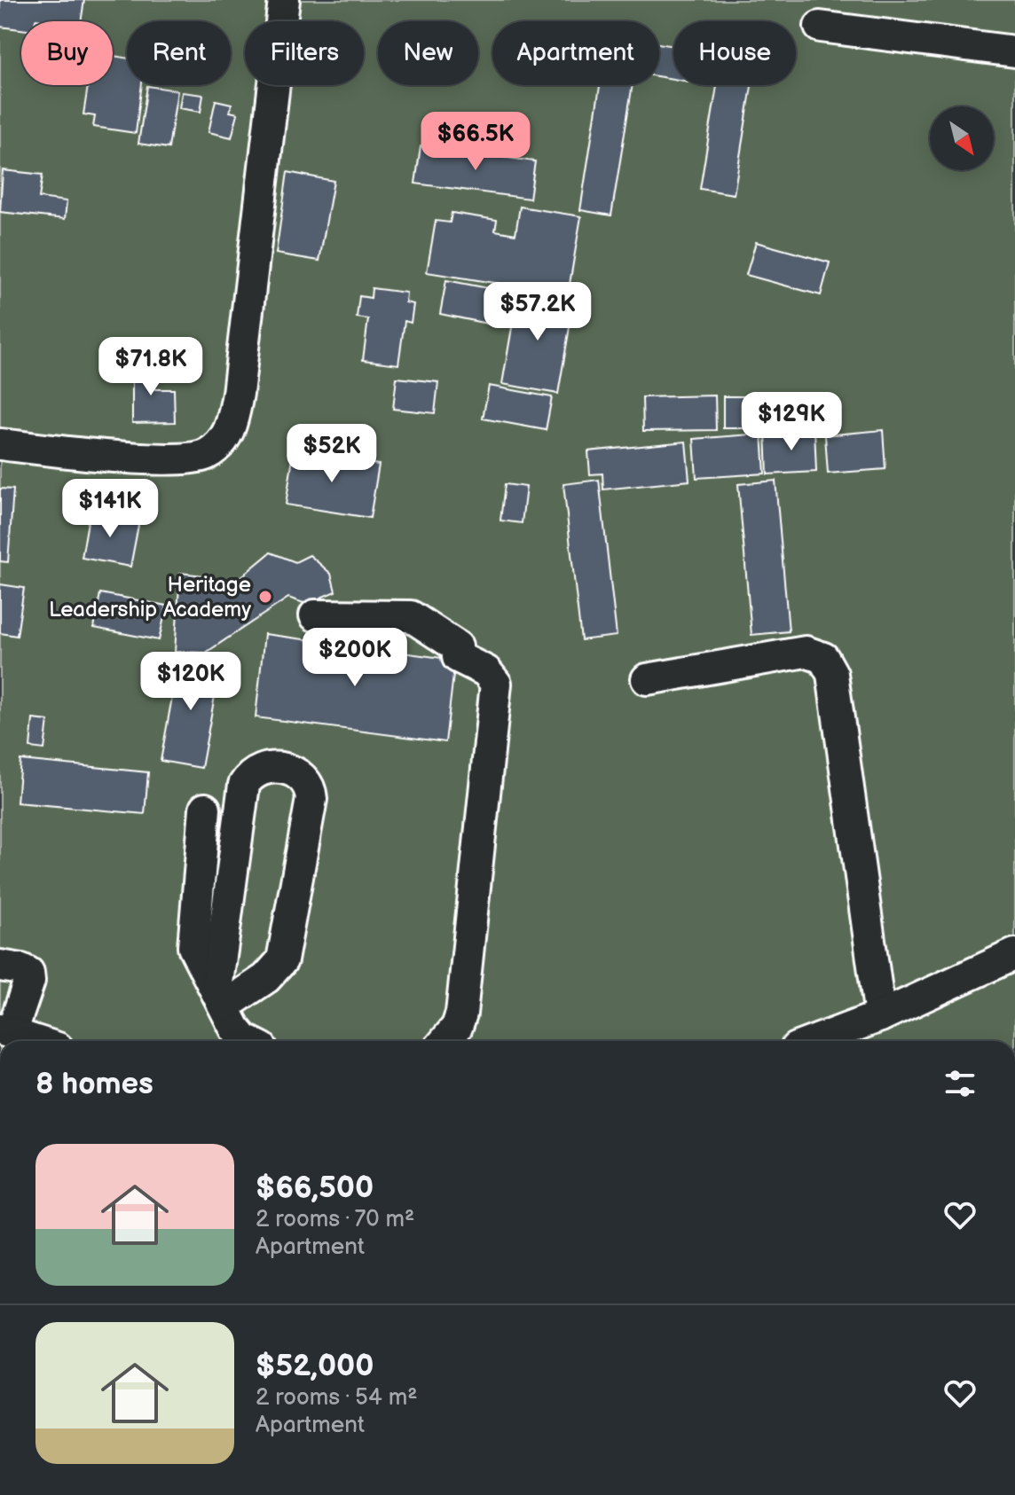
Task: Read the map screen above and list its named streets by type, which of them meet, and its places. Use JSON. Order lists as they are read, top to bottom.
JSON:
{
  "places": ["Heritage Leadership Academy"],
  "north": "bottom right",
  "page": {
    "chip": [
      "Buy",
      "Rent",
      "Filters",
      "New",
      "Apartment",
      "House"
    ],
    "price": [
      "$66.5K",
      "$57.2K",
      "$71.8K",
      "$129K",
      "$52K",
      "$141K",
      "$200K",
      "$120K"
    ],
    "heading": "8 homes",
    "list": [
      {
        "name": "$66,500",
        "note": "2 rooms · 70 m² · Apartment"
      },
      {
        "name": "$52,000",
        "note": "2 rooms · 54 m² · Apartment"
      }
    ]
  }
}
